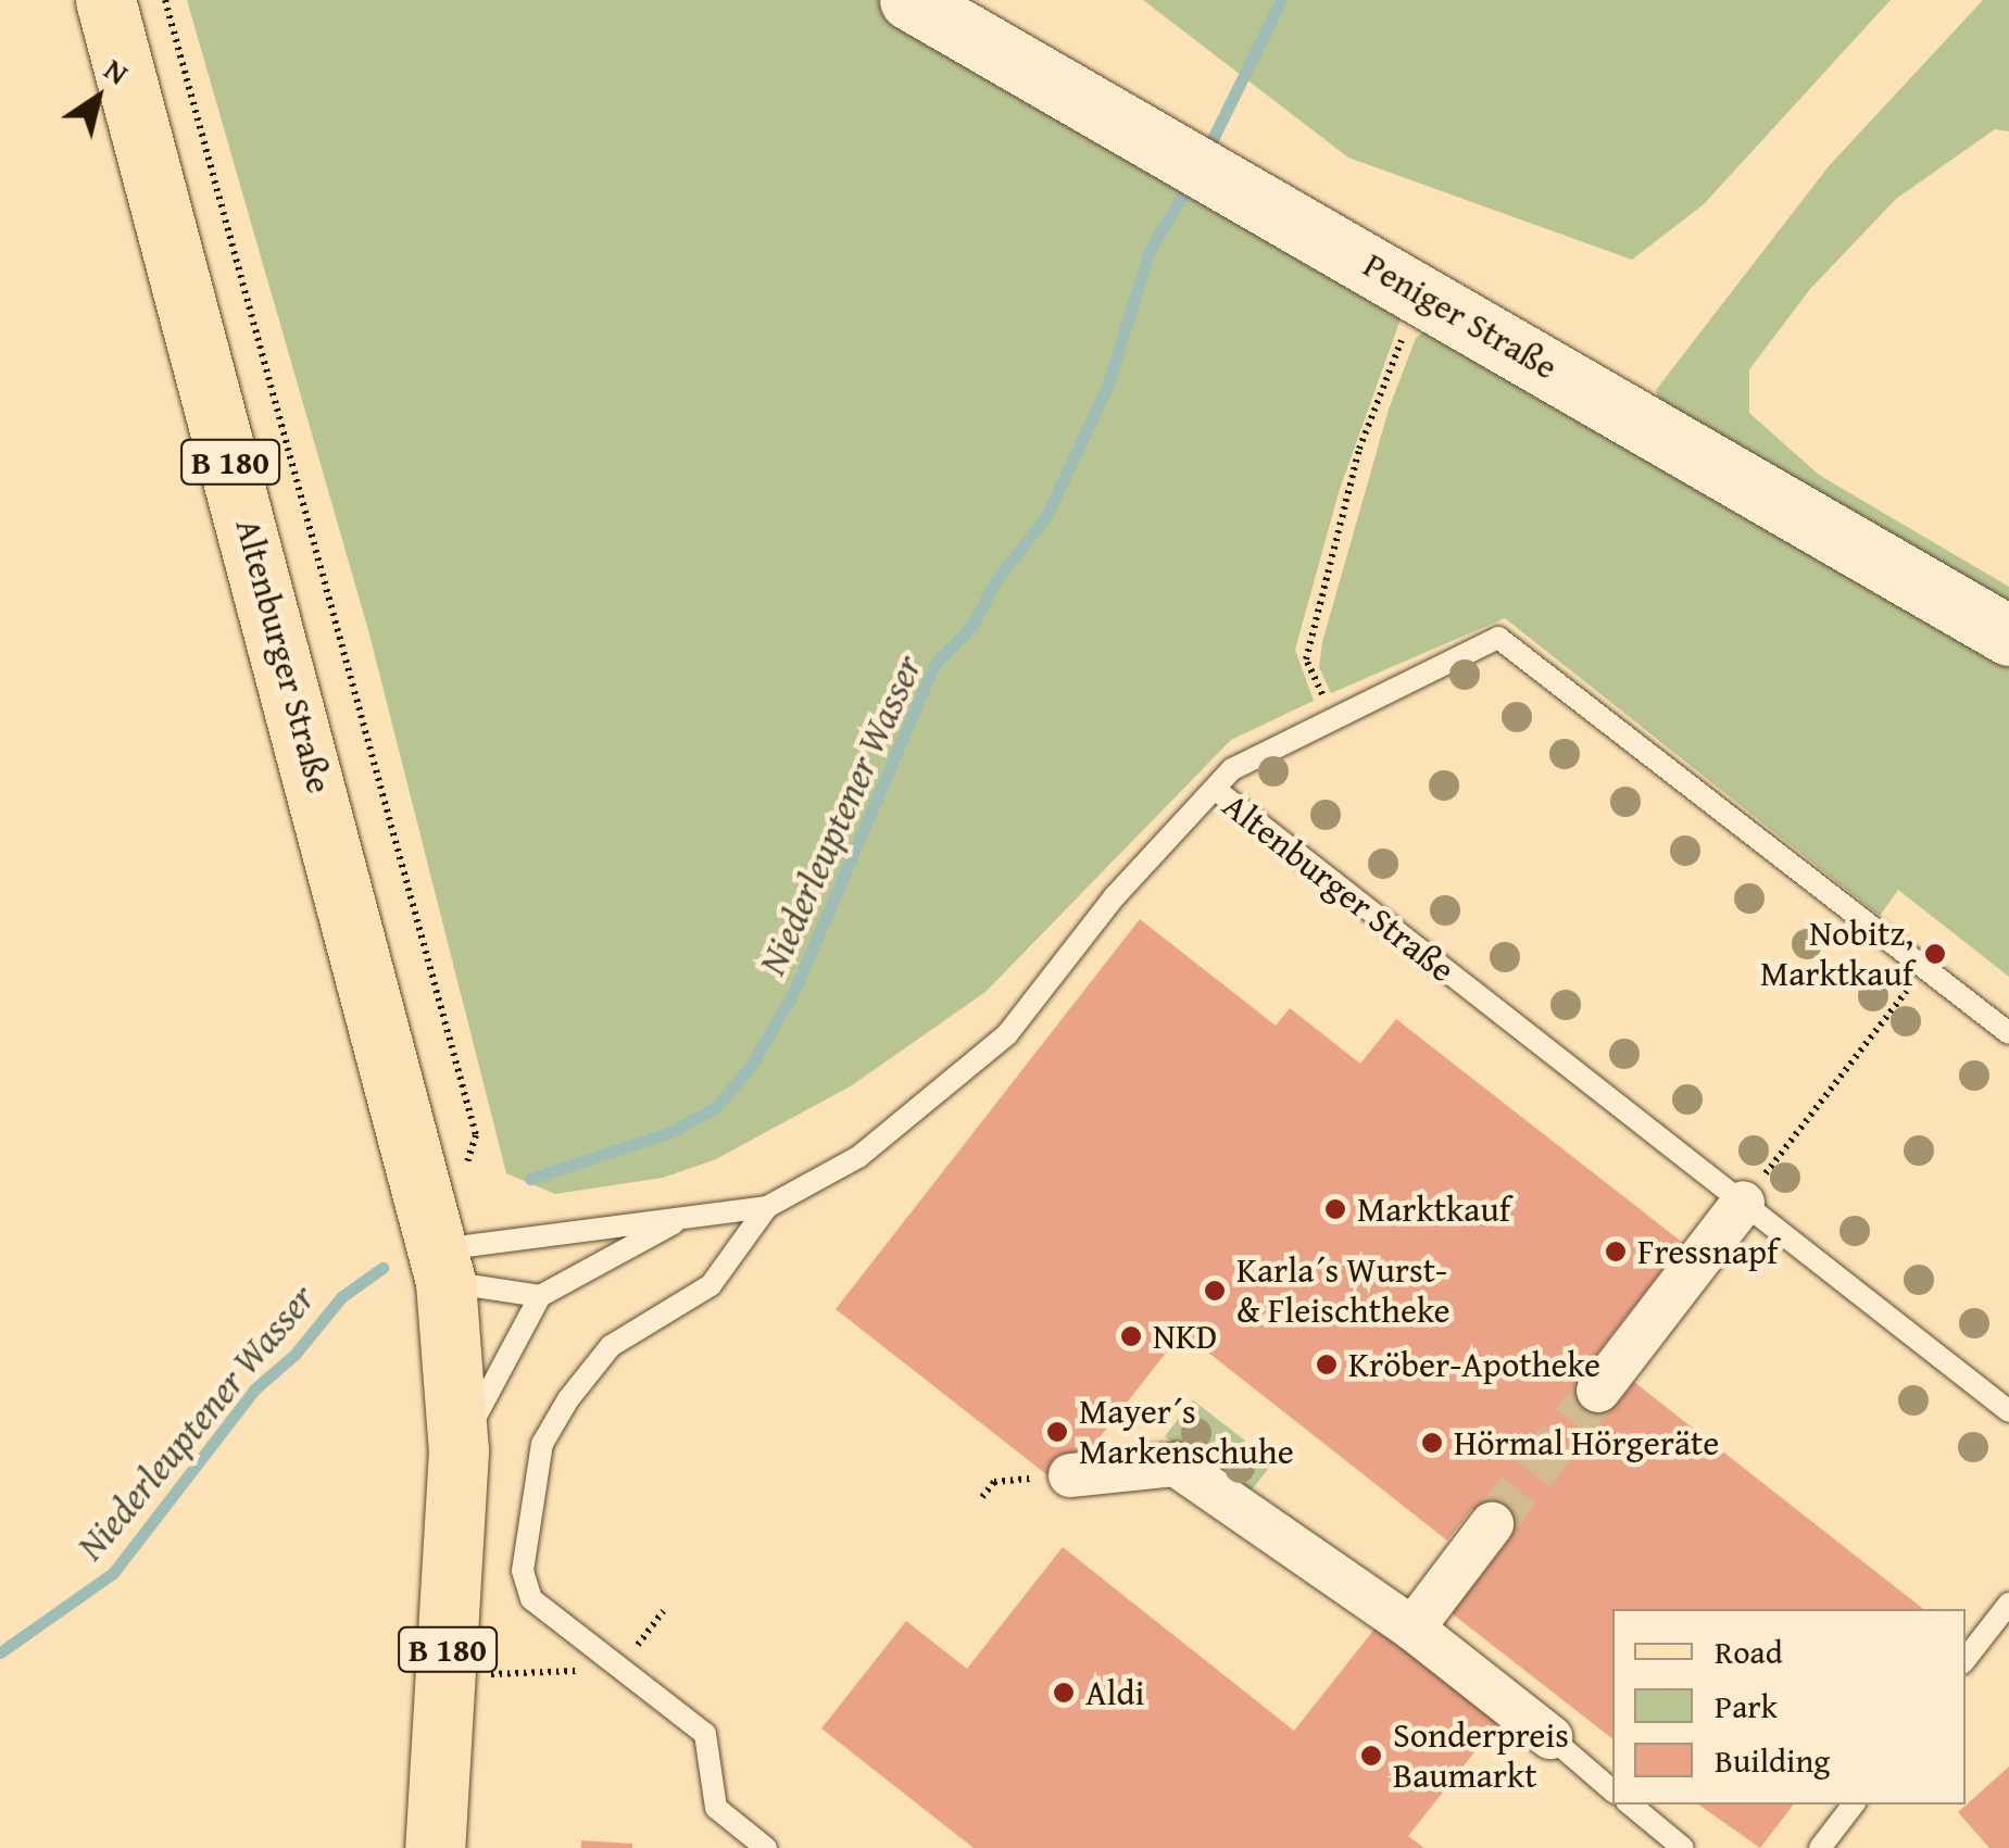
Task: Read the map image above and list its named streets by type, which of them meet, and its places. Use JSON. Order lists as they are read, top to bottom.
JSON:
{
  "streets": {
    "main road": ["B 180", "Altenburger Straße"],
    "street": ["Peniger Straße"]
  },
  "water": ["Niederleuptener Wasser"],
  "places": [
    "Nobitz, Marktkauf",
    "Marktkauf",
    "Fressnapf",
    "Karla´s Wurst- & Fleischtheke",
    "NKD",
    "Kröber-Apotheke",
    "Mayer´s Markenschuhe",
    "Hörmal Hörgeräte",
    "Aldi",
    "Sonderpreis Baumarkt"
  ],
  "legend": ["Road", "Park", "Building"],
  "north": "top right"
}
